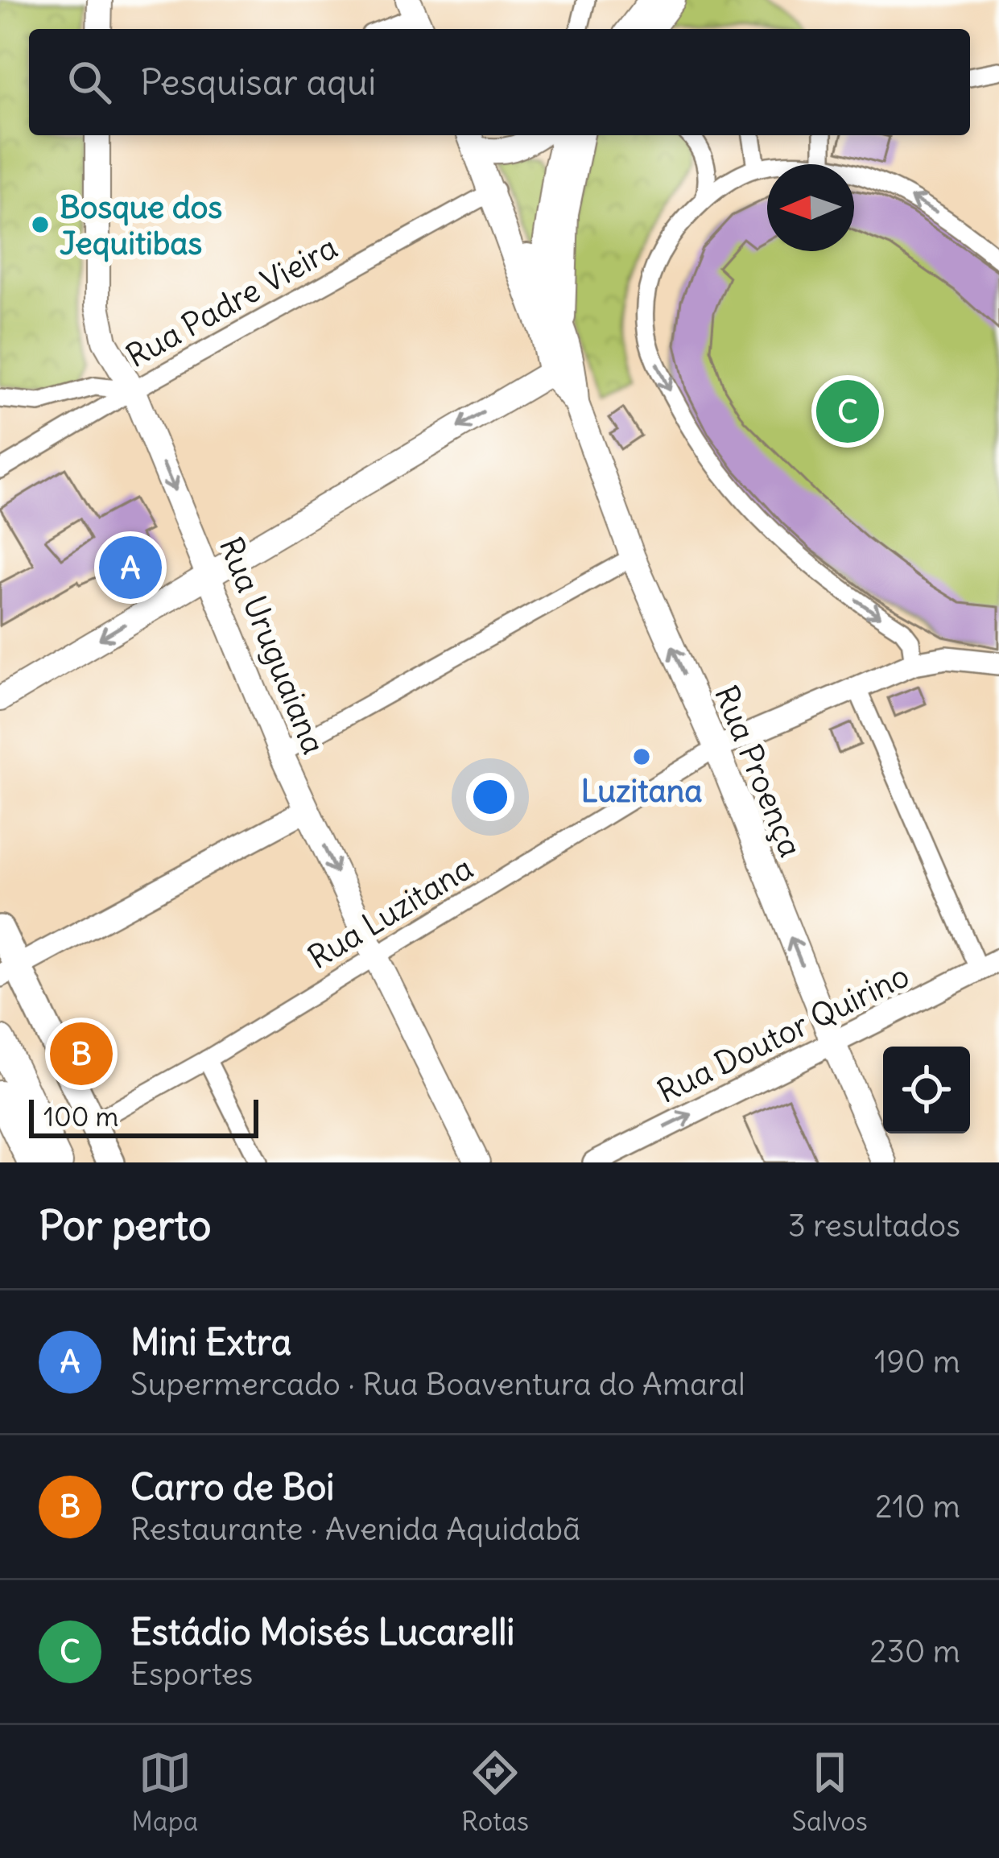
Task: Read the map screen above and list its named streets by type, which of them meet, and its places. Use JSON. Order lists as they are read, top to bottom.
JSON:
{
  "streets": {
    "main road": ["Rua Uruguaiana", "Rua Proença"],
    "street": ["Rua Padre Vieira", "Rua Luzitana", "Rua Doutor Quirino"]
  },
  "crossings": [
    ["Rua Padre Vieira", "Rua Uruguaiana"],
    ["Rua Padre Vieira", "Rua Proença"],
    ["Rua Uruguaiana", "Rua Luzitana"],
    ["Rua Proença", "Rua Luzitana"],
    ["Rua Proença", "Rua Doutor Quirino"]
  ],
  "one_way": ["Rua Proença", "Rua Doutor Quirino"],
  "places": ["Bosque dos Jequitibas", "Luzitana"],
  "scale_bar": "100 m",
  "north": "left",
  "page": {
    "search": "Pesquisar aqui",
    "pins": ["C", "A", "B"],
    "scale": "100 m",
    "heading": ["Por perto", "3 resultados"],
    "list": [
      {
        "mark": "A",
        "name": "Mini Extra",
        "note": "Supermercado · Rua Boaventura do Amaral",
        "value": "190 m"
      },
      {
        "mark": "B",
        "name": "Carro de Boi",
        "note": "Restaurante · Avenida Aquidabã",
        "value": "210 m"
      },
      {
        "mark": "C",
        "name": "Estádio Moisés Lucarelli",
        "note": "Esportes",
        "value": "230 m"
      }
    ],
    "nav": ["Mapa", "Rotas", "Salvos"]
  }
}
